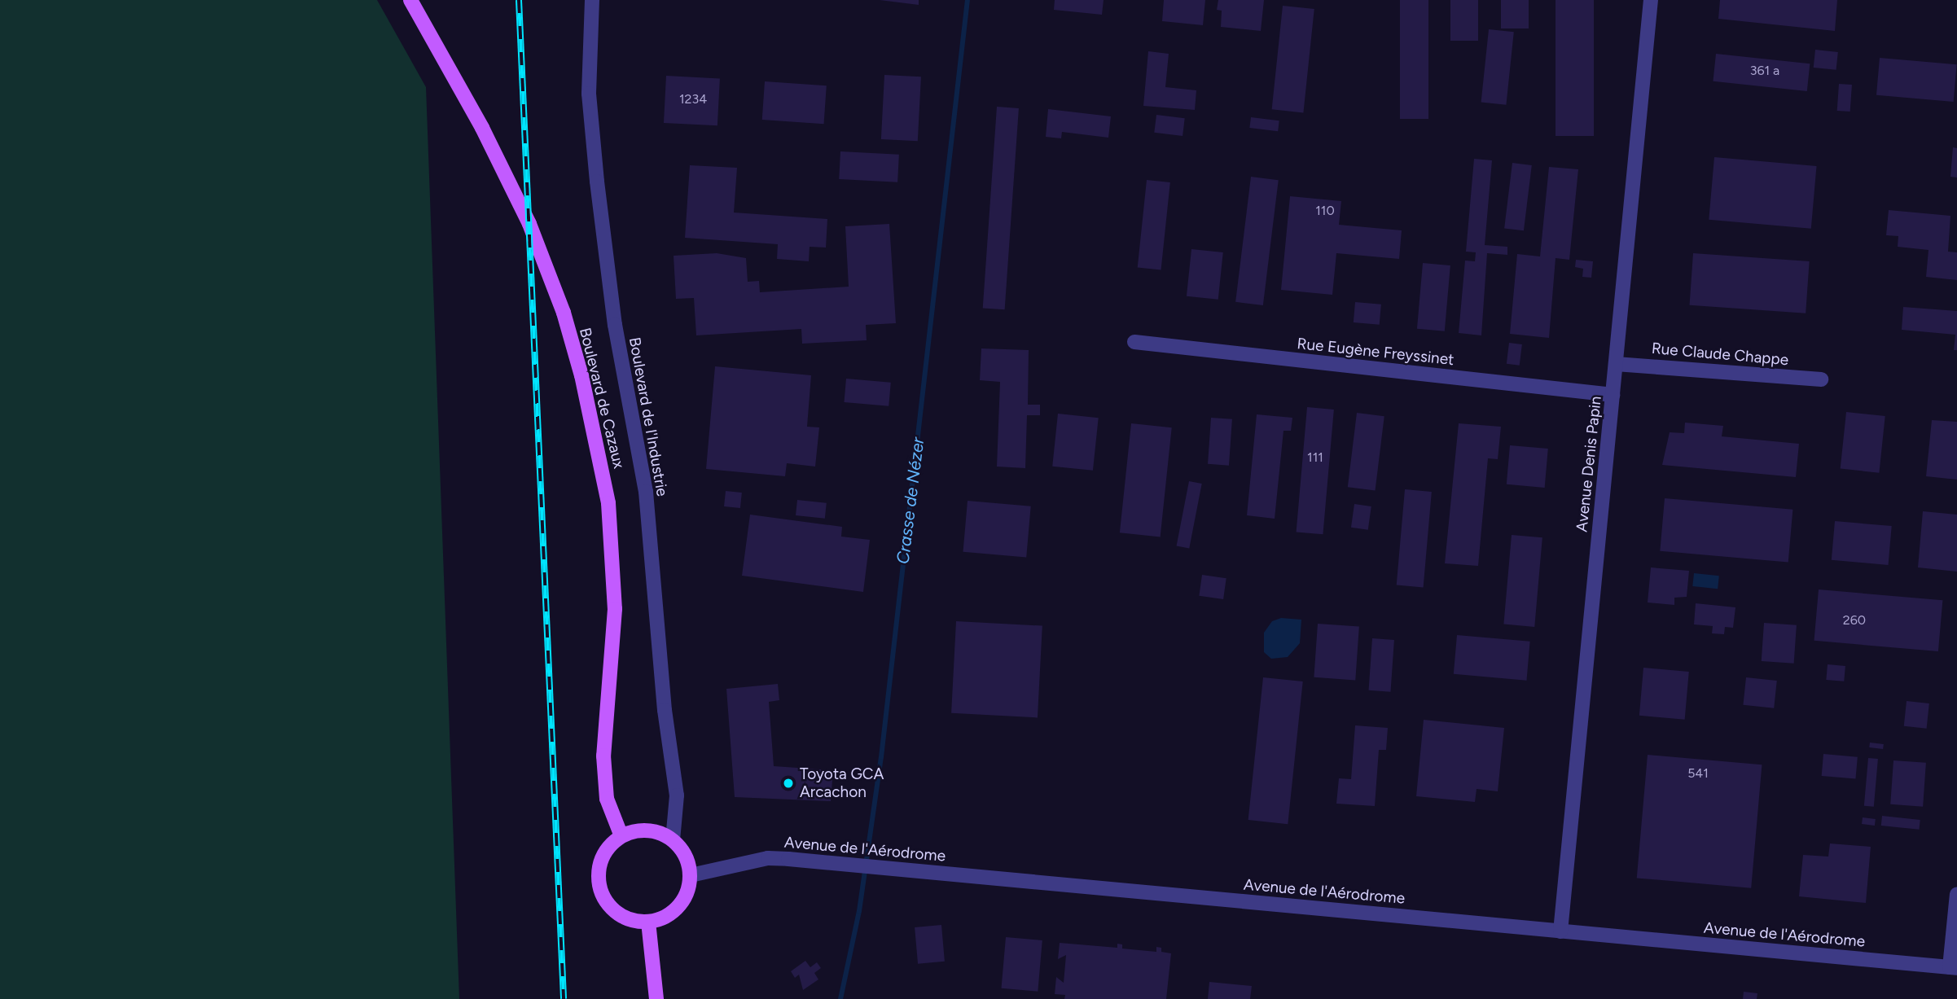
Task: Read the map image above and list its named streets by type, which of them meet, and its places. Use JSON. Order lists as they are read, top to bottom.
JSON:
{
  "streets": {
    "main road": ["Boulevard de Cazaux"],
    "street": [
      "Rue Eugène Freyssinet",
      "Rue Claude Chappe",
      "Boulevard de l'Industrie",
      "Avenue Denis Papin",
      "Avenue de l'Aérodrome"
    ]
  },
  "crossings": [
    ["Rue Eugène Freyssinet", "Avenue Denis Papin"],
    ["Rue Claude Chappe", "Avenue Denis Papin"],
    ["Boulevard de Cazaux", "Boulevard de l'Industrie"],
    ["Boulevard de Cazaux", "Avenue de l'Aérodrome"],
    ["Boulevard de l'Industrie", "Avenue de l'Aérodrome"],
    ["Avenue Denis Papin", "Avenue de l'Aérodrome"]
  ],
  "water": ["Crasse de Nézer"],
  "places": ["Toyota GCA Arcachon"],
  "house_numbers": [
    "361 a",
    "1234",
    "110",
    "111",
    "260",
    "541"
  ]
}
